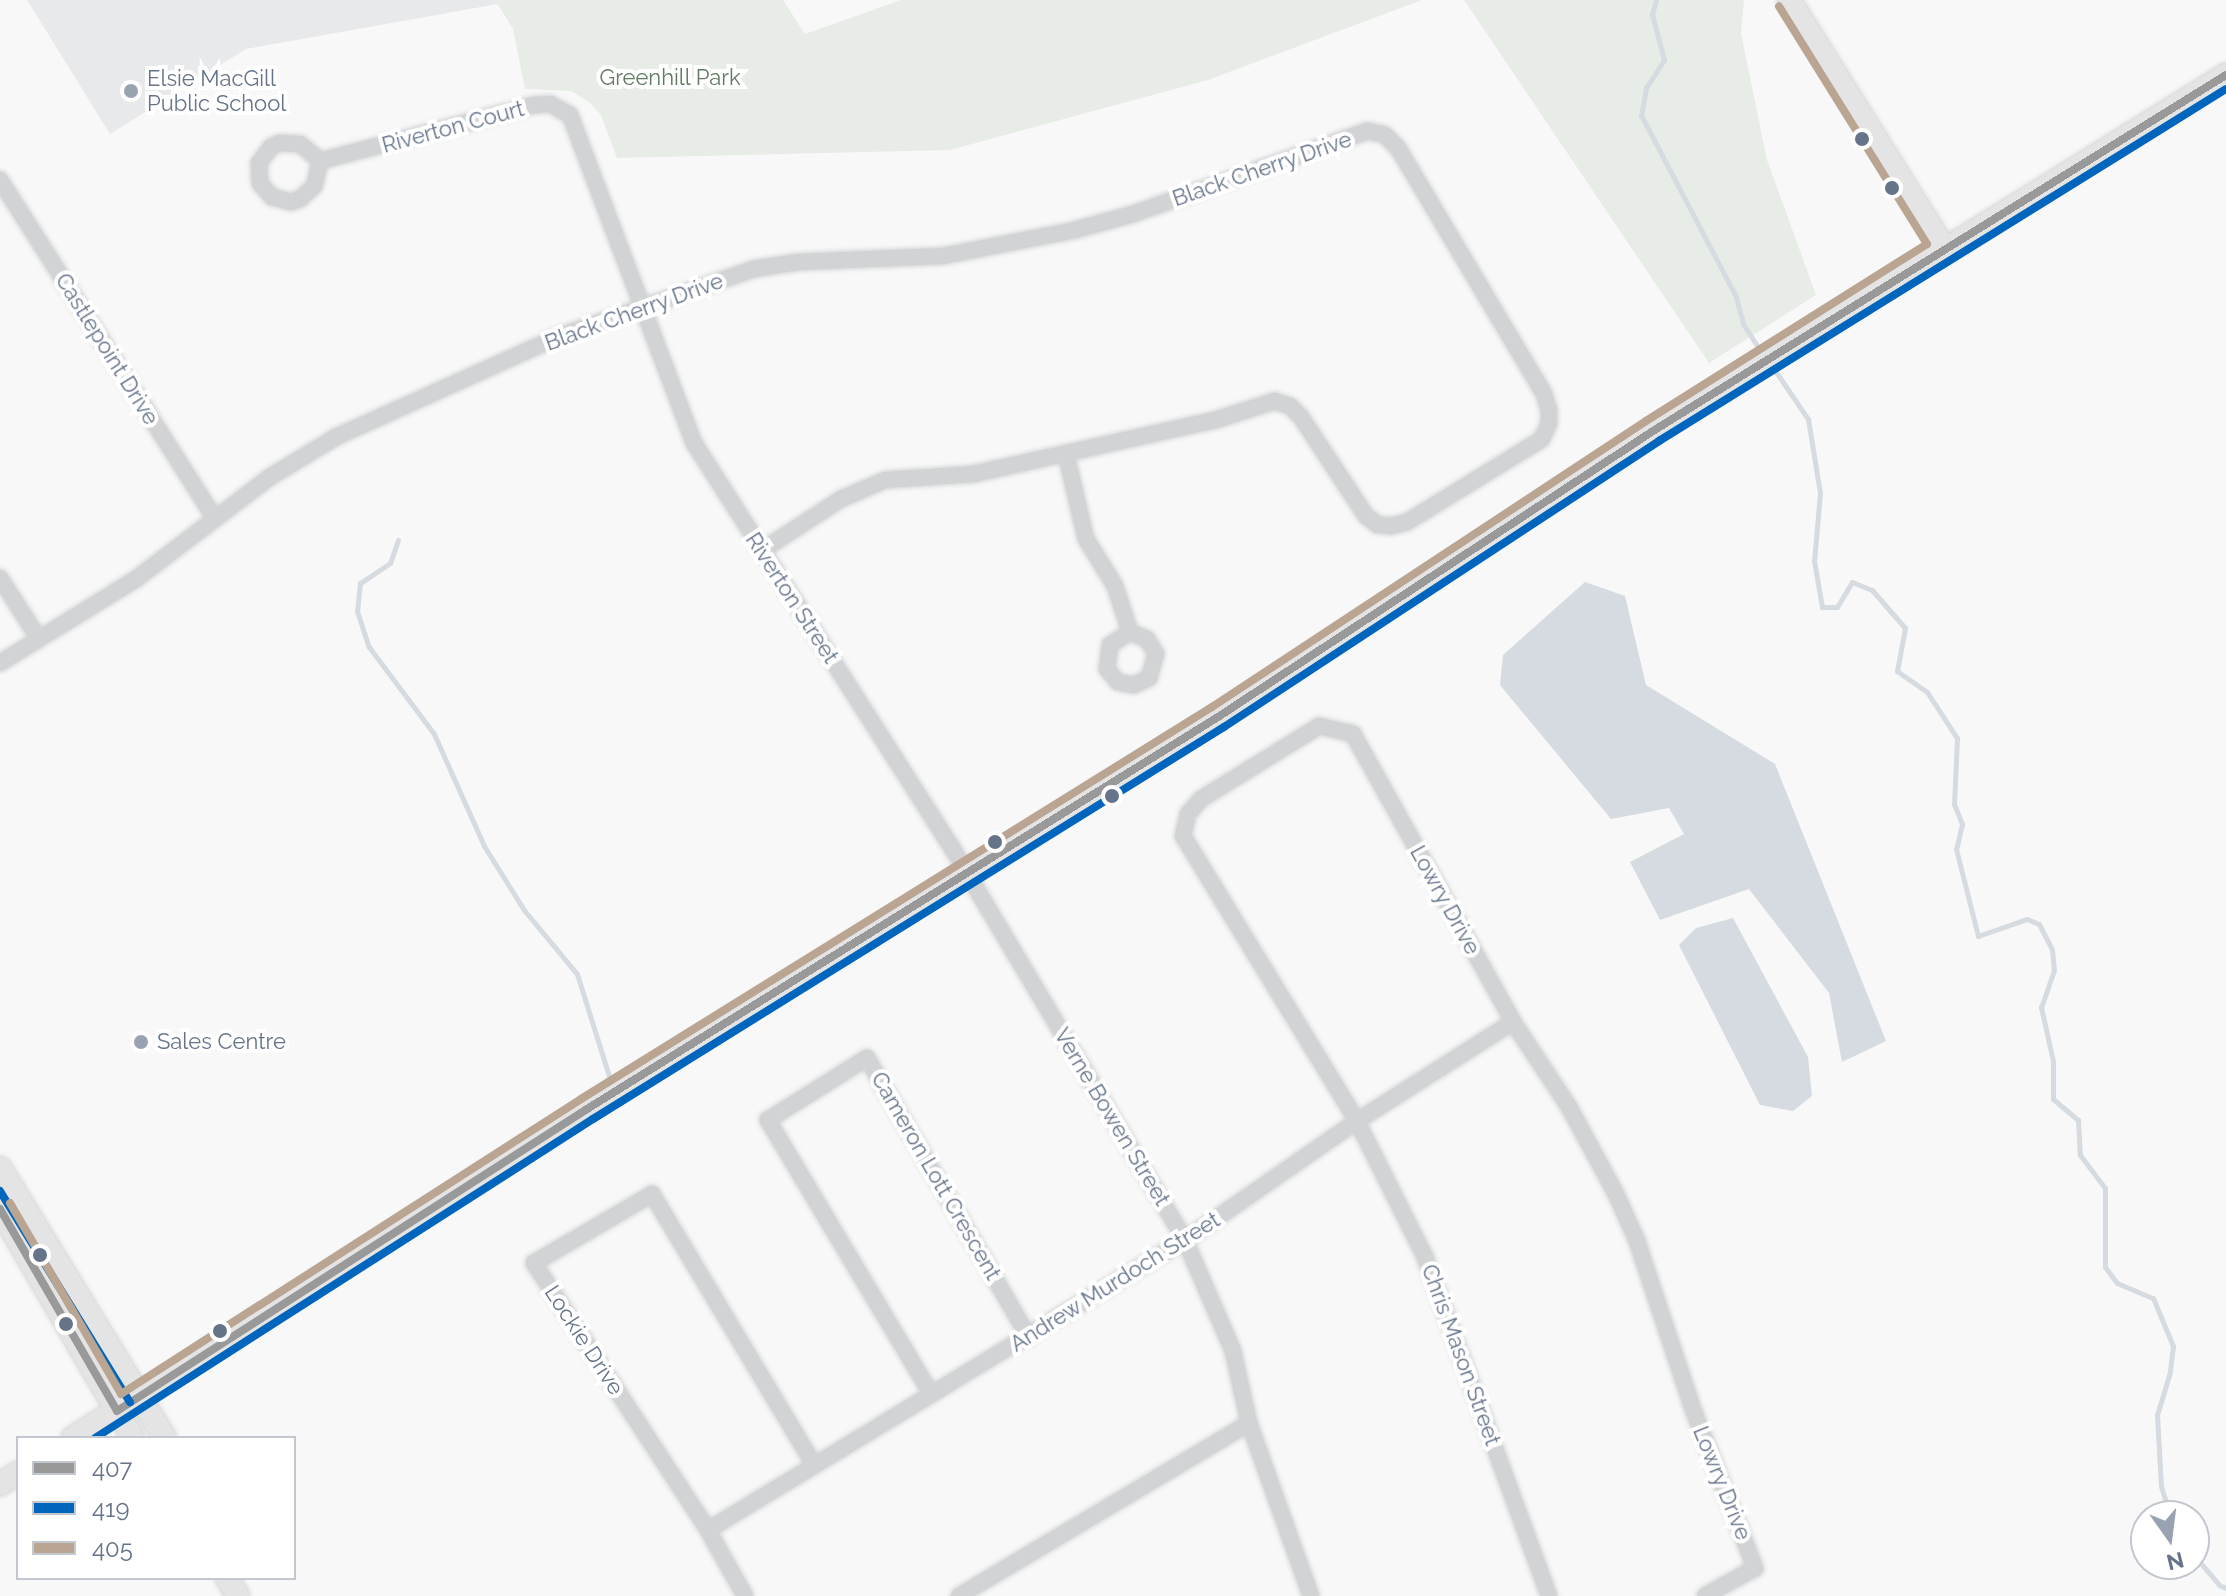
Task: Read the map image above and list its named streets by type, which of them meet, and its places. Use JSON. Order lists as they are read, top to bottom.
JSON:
{
  "streets": {
    "street": [
      "Riverton Court",
      "Black Cherry Drive",
      "Castlepoint Drive",
      "Riverton Street",
      "Lowry Drive",
      "Verne Bowen Street",
      "Cameron Lott Crescent",
      "Andrew Murdoch Street",
      "Lockie Drive",
      "Chris Mason Street"
    ]
  },
  "crossings": [
    ["Riverton Court", "Black Cherry Drive"],
    ["Riverton Court", "Riverton Street"],
    ["Black Cherry Drive", "Castlepoint Drive"],
    ["Black Cherry Drive", "Riverton Street"],
    ["Riverton Street", "Verne Bowen Street"],
    ["Lowry Drive", "Andrew Murdoch Street"],
    ["Lowry Drive", "Chris Mason Street"],
    ["Verne Bowen Street", "Andrew Murdoch Street"],
    ["Cameron Lott Crescent", "Andrew Murdoch Street"],
    ["Andrew Murdoch Street", "Lockie Drive"],
    ["Andrew Murdoch Street", "Chris Mason Street"]
  ],
  "parks": ["Greenhill Park"],
  "places": ["Elsie MacGill Public School", "Sales Centre"],
  "lines": ["transit line 405", "transit line 407", "transit line 419"],
  "legend": ["407", "419", "405"],
  "north": "bottom"
}
